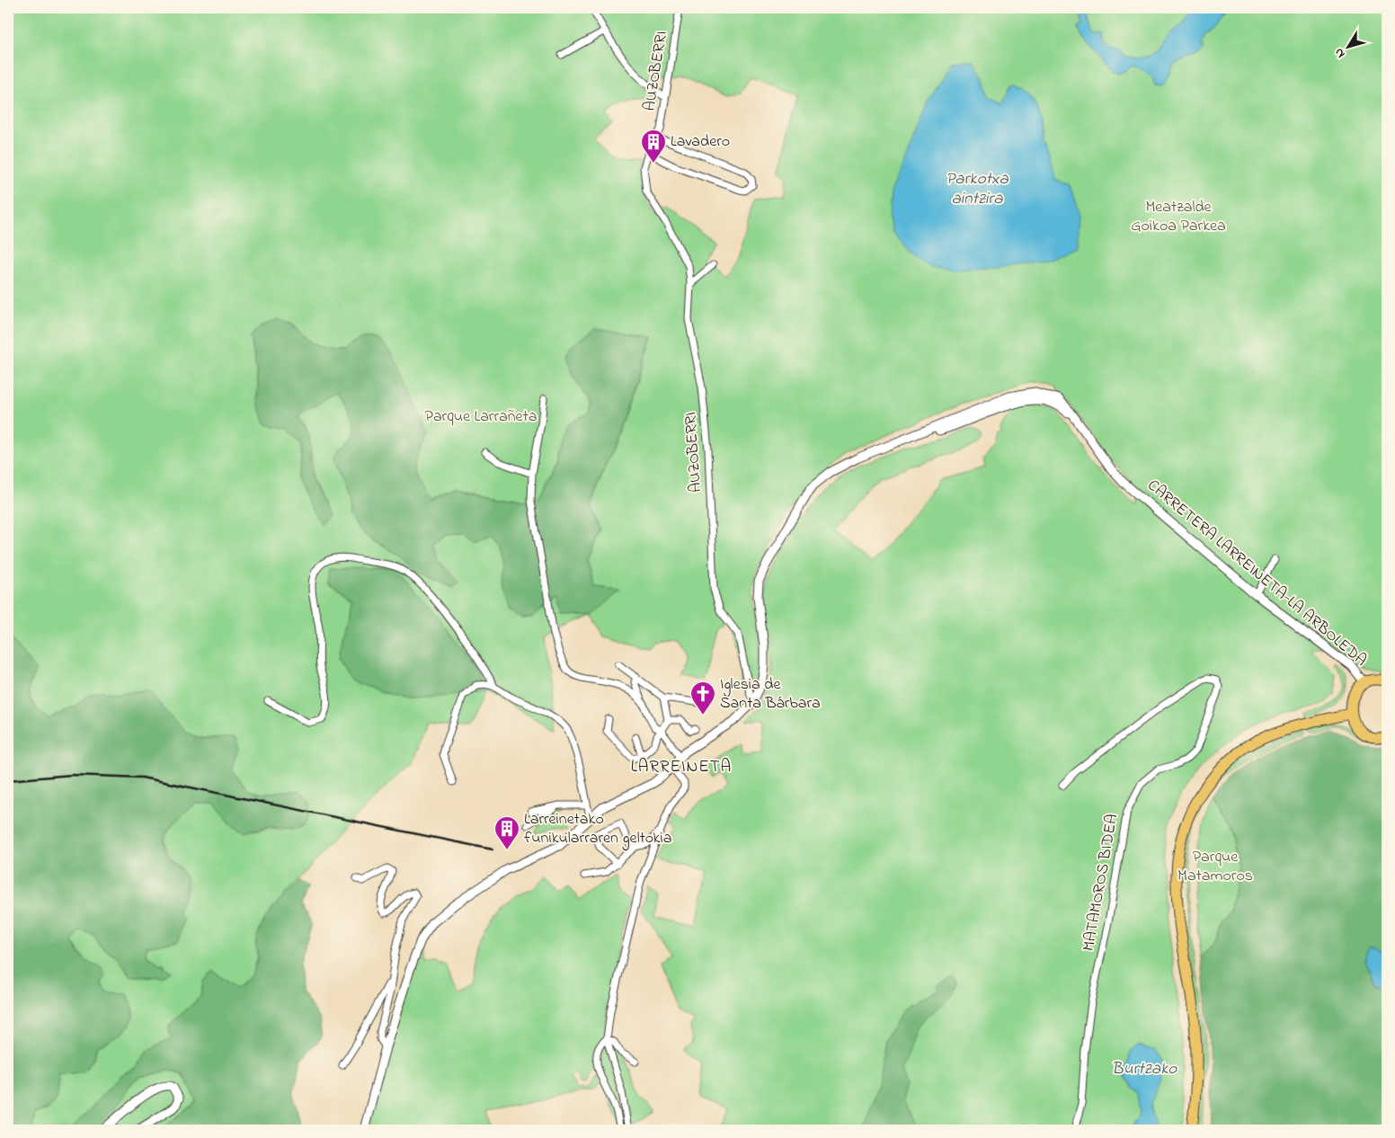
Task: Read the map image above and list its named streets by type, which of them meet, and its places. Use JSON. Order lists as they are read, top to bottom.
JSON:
{
  "streets": {
    "street": ["AUZOBERRI", "CARRETERA LARREINETA-LA ARBOLEDA", "MATAMOROS BIDEA"]
  },
  "crossings": [
    ["AUZOBERRI", "CARRETERA LARREINETA-LA ARBOLEDA"]
  ],
  "districts": ["LARREINETA"],
  "water": ["Parkotxa aintzira", "Burtzako"],
  "parks": ["Meatzalde Goikoa Parkea", "Parque Larrañeta", "Parque Matamoros"],
  "places": {
    "building": ["Lavadero", "Larreinetako funikularraren geltokia"],
    "church": ["Iglesia de Santa Bárbara"]
  },
  "north": "bottom left"
}
